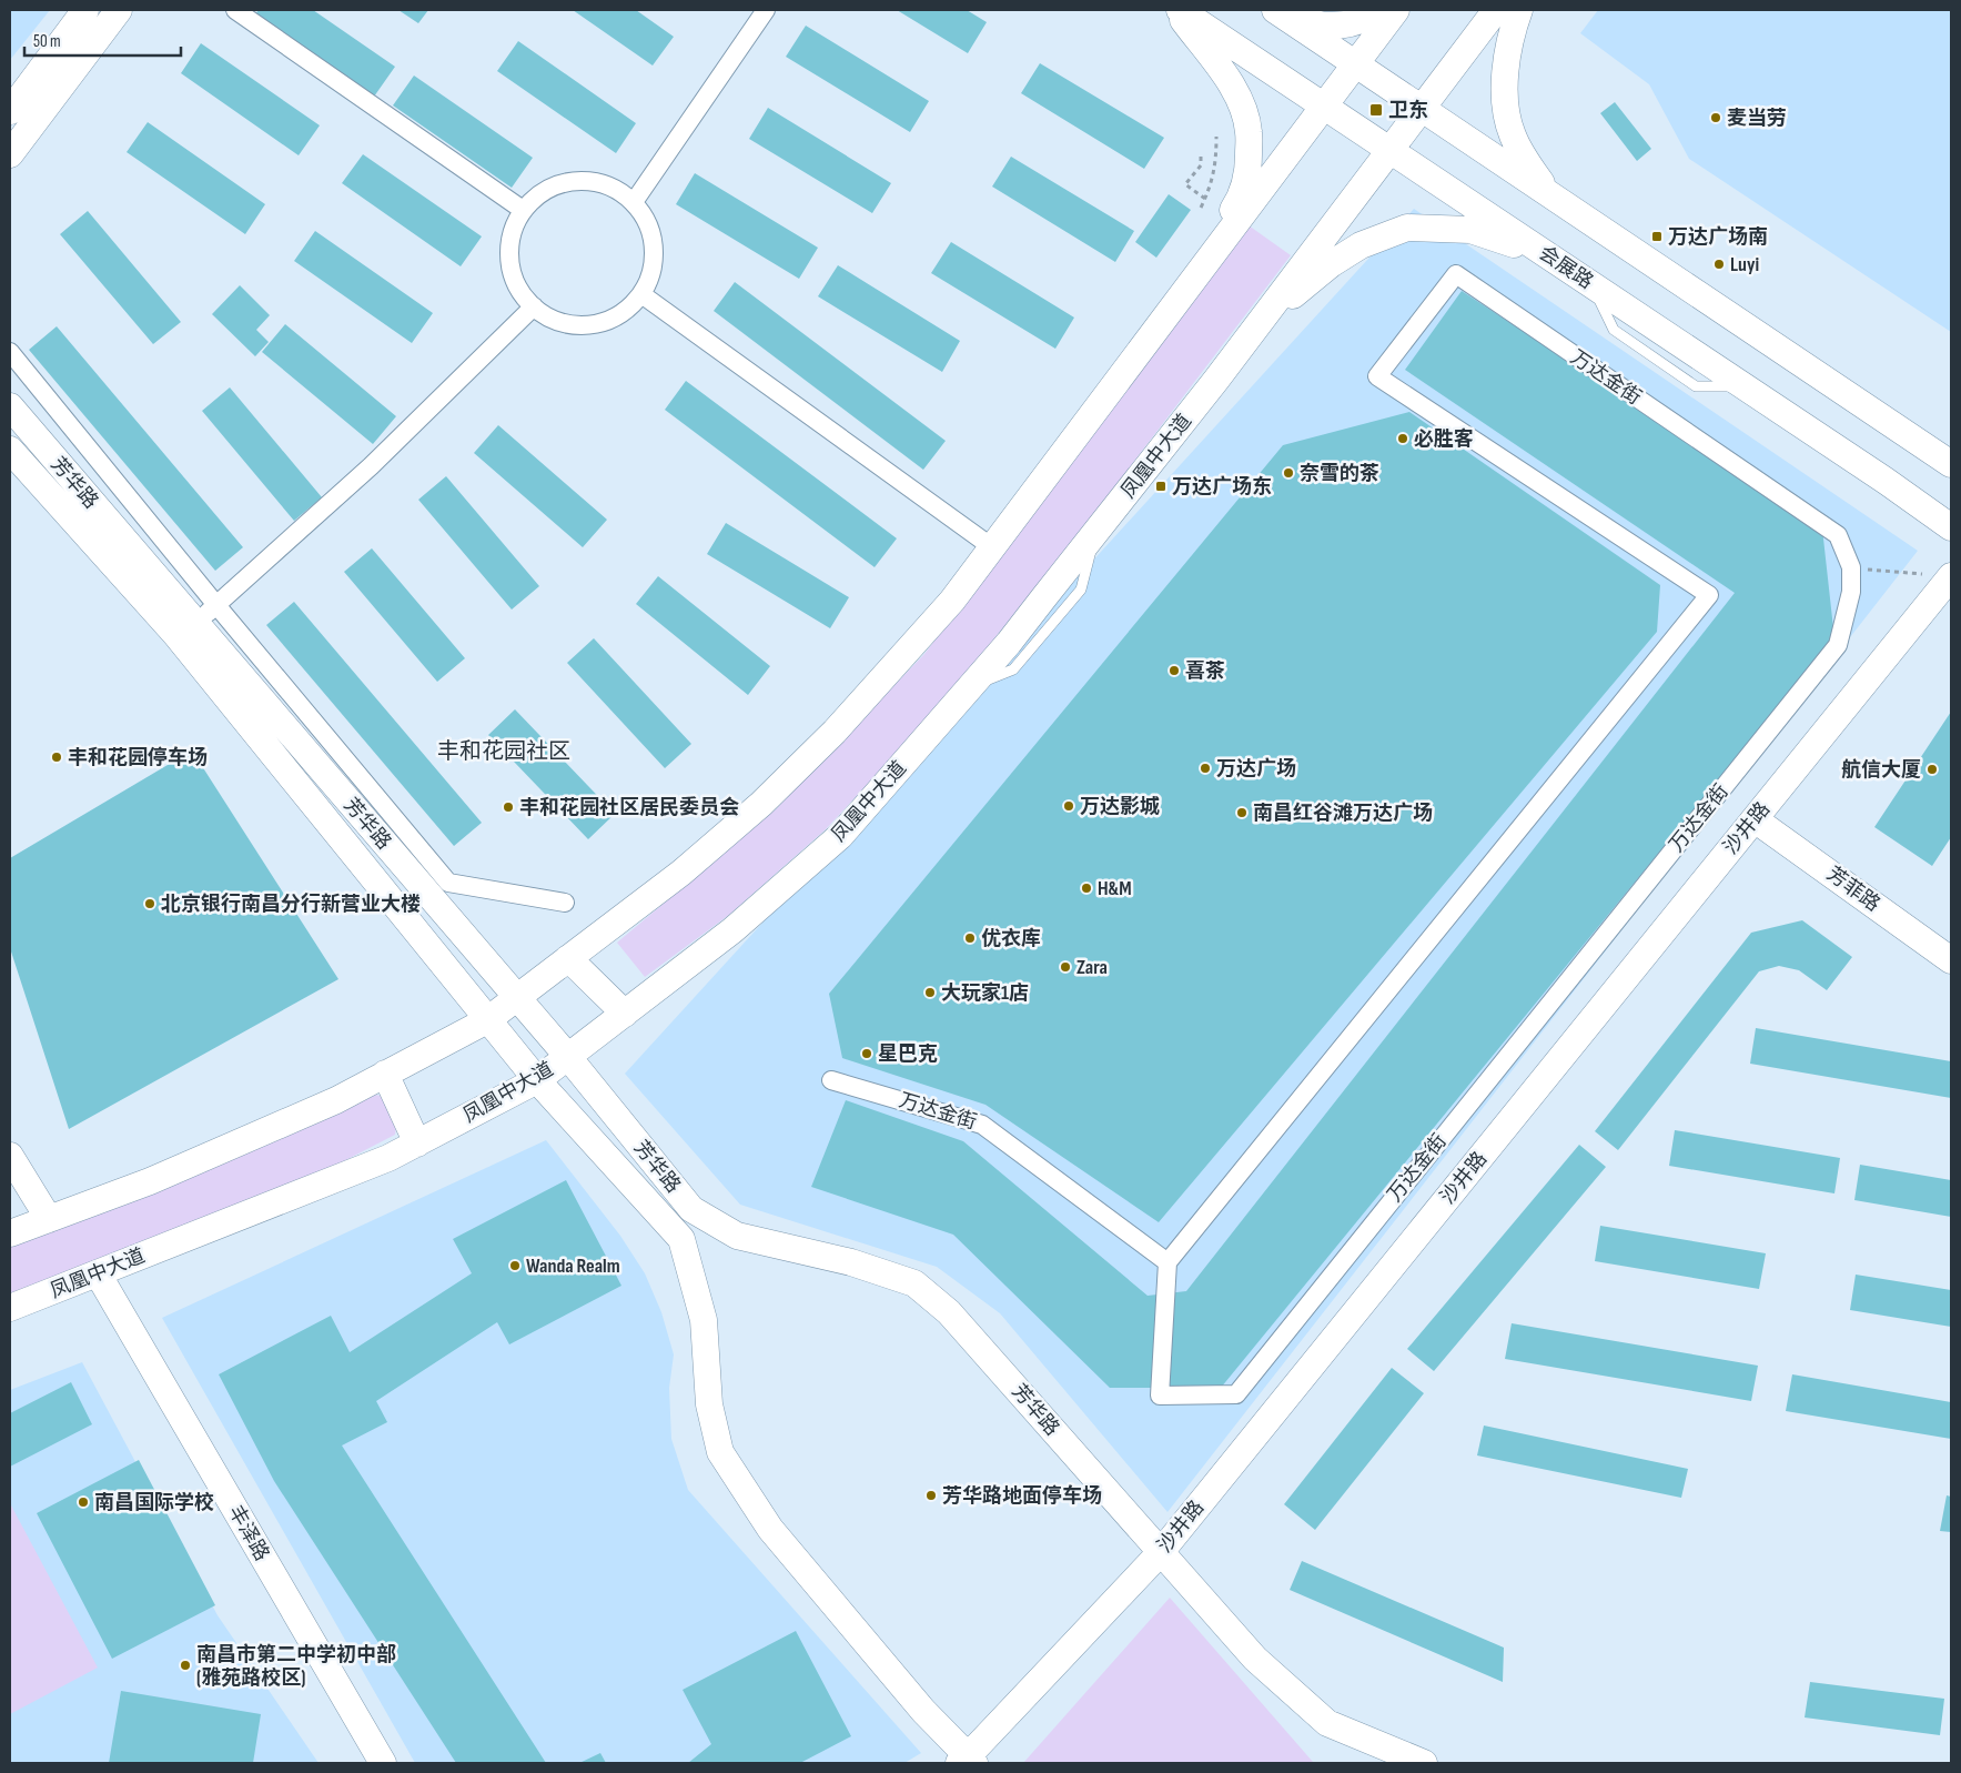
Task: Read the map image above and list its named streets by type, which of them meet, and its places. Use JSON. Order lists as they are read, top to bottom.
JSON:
{
  "streets": {
    "main road": [
      "会展路",
      "凤凰中大道",
      "芳华路",
      "沙井路",
      "芳菲路",
      "丰泽路"
    ],
    "street": ["万达金街"]
  },
  "crossings": [
    ["会展路", "凤凰中大道"],
    ["凤凰中大道", "芳华路"],
    ["凤凰中大道", "丰泽路"],
    ["芳华路", "沙井路"],
    ["沙井路", "芳菲路"]
  ],
  "districts": ["丰和花园社区"],
  "places": {
    "transit": ["卫东", "万达广场南", "万达广场东"],
    "other": [
      "麦当劳",
      "Luyi",
      "必胜客",
      "奈雪的茶",
      "喜茶",
      "丰和花园停车场",
      "万达广场",
      "航信大厦",
      "万达影城",
      "丰和花园社区居民委员会",
      "南昌红谷滩万达广场",
      "H&M",
      "北京银行南昌分行新营业大楼",
      "优衣库",
      "Zara",
      "大玩家1店",
      "星巴克",
      "Wanda Realm",
      "芳华路地面停车场",
      "南昌国际学校",
      "南昌市第二中学初中部 (雅苑路校区)"
    ]
  },
  "scale_bar": "50 m"
}
